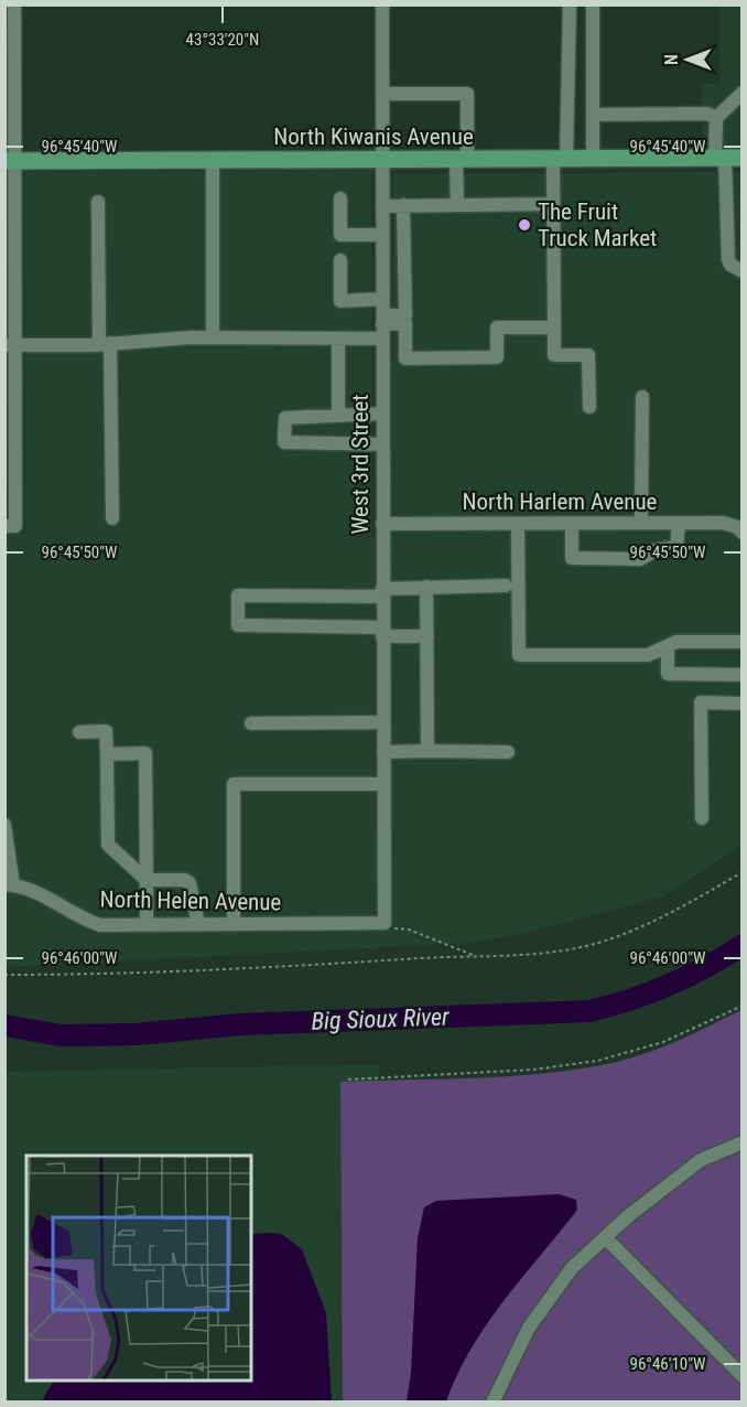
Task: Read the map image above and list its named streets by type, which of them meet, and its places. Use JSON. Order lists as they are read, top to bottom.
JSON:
{
  "streets": {
    "main road": ["North Kiwanis Avenue"],
    "street": ["West 3rd Street", "North Harlem Avenue", "North Helen Avenue"]
  },
  "crossings": [
    ["North Kiwanis Avenue", "West 3rd Street"],
    ["West 3rd Street", "North Harlem Avenue"],
    ["West 3rd Street", "North Helen Avenue"]
  ],
  "water": ["Big Sioux River"],
  "places": ["The Fruit Truck Market"],
  "north": "left",
  "coordinates": [
    "43°33'20\"N",
    "96°45'40\"W",
    "96°45'50\"W",
    "96°46'00\"W",
    "96°46'10\"W"
  ]
}
